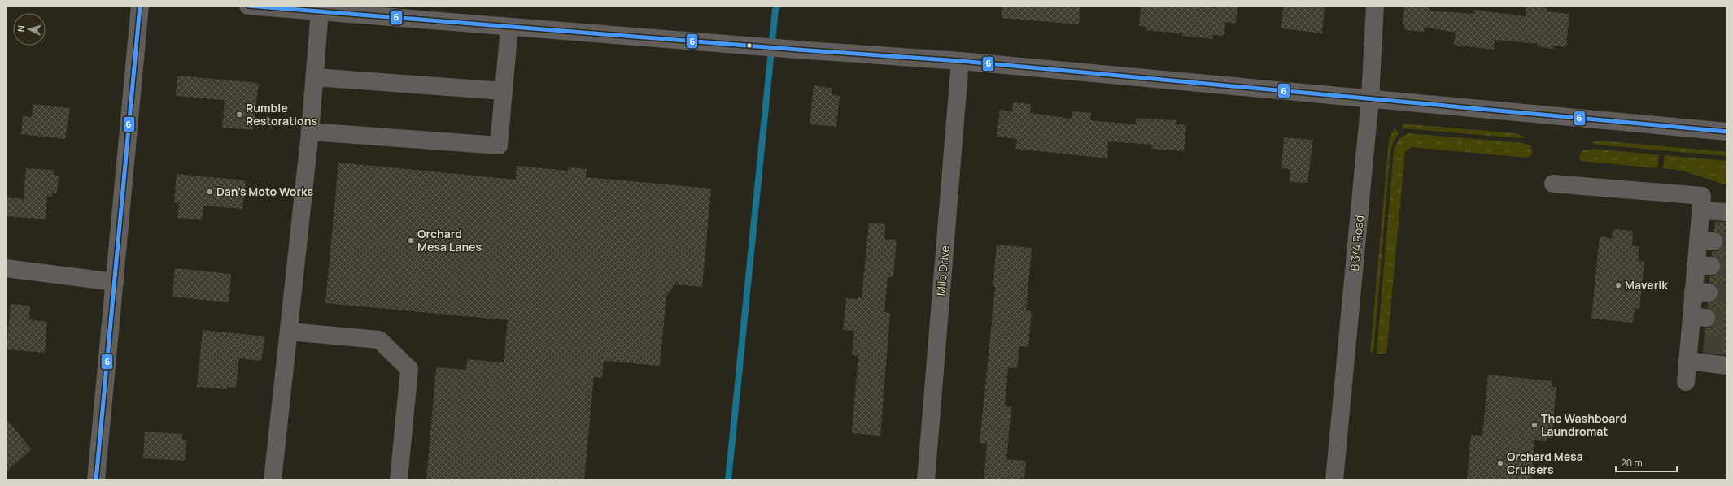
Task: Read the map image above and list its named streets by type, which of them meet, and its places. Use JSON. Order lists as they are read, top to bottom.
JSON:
{
  "streets": {
    "street": ["B 3/4 Road", "Milo Drive"]
  },
  "places": [
    "Rumble Restorations",
    "Dan's Moto Works",
    "Orchard Mesa Lanes",
    "Maverik",
    "The Washboard Laundromat",
    "Orchard Mesa Cruisers"
  ],
  "lines": ["transit line 6"],
  "scale_bar": "20 m",
  "north": "left"
}
